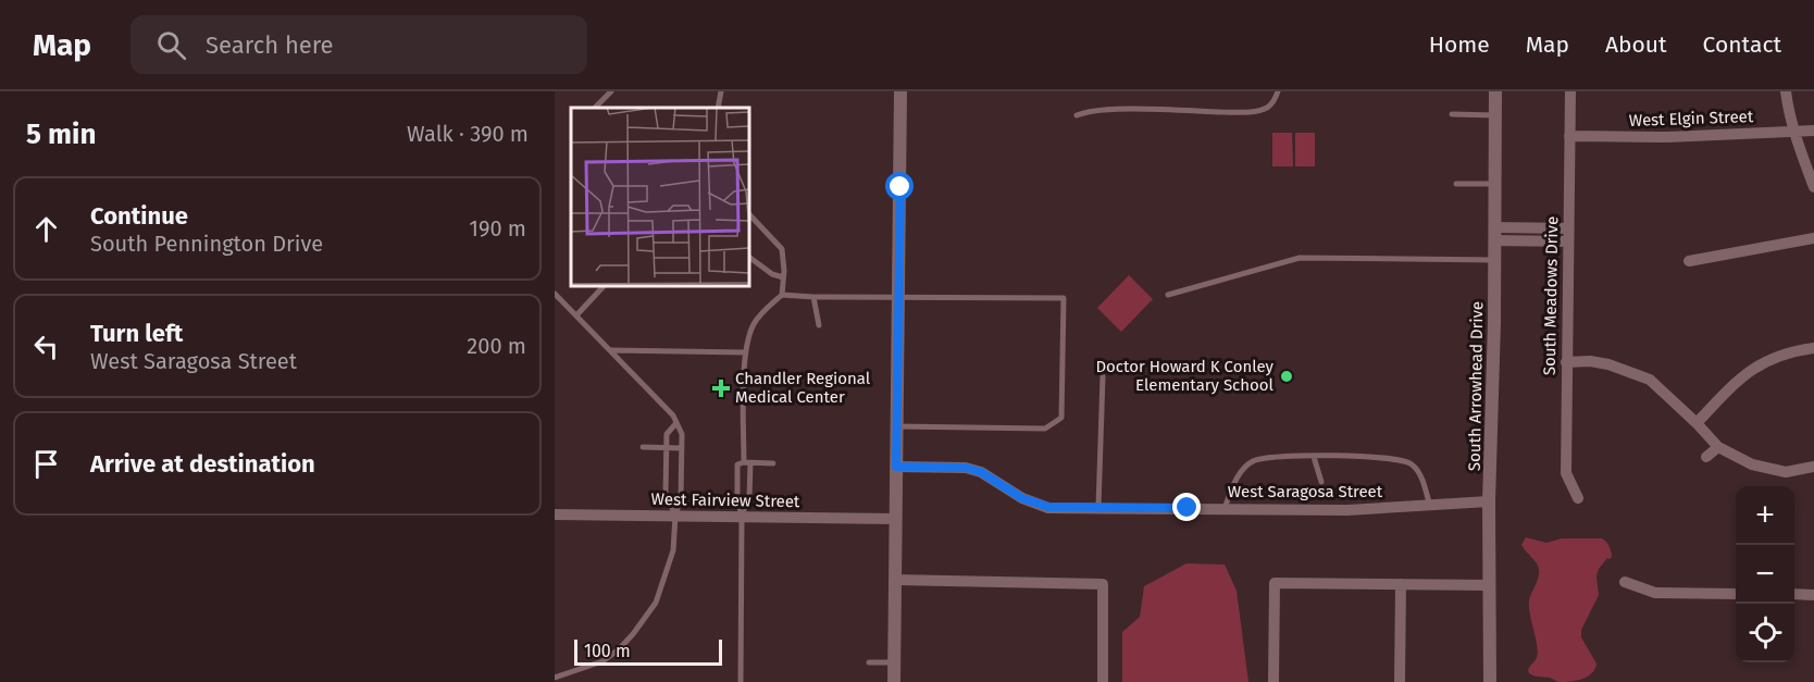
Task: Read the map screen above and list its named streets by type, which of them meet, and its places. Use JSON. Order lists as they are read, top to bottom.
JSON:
{
  "streets": {
    "street": [
      "West Elgin Street",
      "South Meadows Drive",
      "South Arrowhead Drive",
      "West Saragosa Street",
      "West Fairview Street"
    ]
  },
  "crossings": [
    ["West Elgin Street", "South Meadows Drive"],
    ["South Arrowhead Drive", "West Saragosa Street"]
  ],
  "places": {
    "other": ["Doctor Howard K Conley Elementary School"],
    "health": ["Chandler Regional Medical Center"]
  },
  "scale_bar": "100 m",
  "page": {
    "header": "Map",
    "search": "Search here",
    "nav": [
      "Home",
      "Map",
      "About",
      "Contact"
    ],
    "heading": ["5 min", "Walk · 390 m"],
    "list": [
      ["Continue", "South Pennington Drive", "190 m"],
      ["Turn left", "West Saragosa Street", "200 m"],
      "Arrive at destination"
    ],
    "map_buttons": ["+", "−"],
    "scale": "100 m"
  }
}
